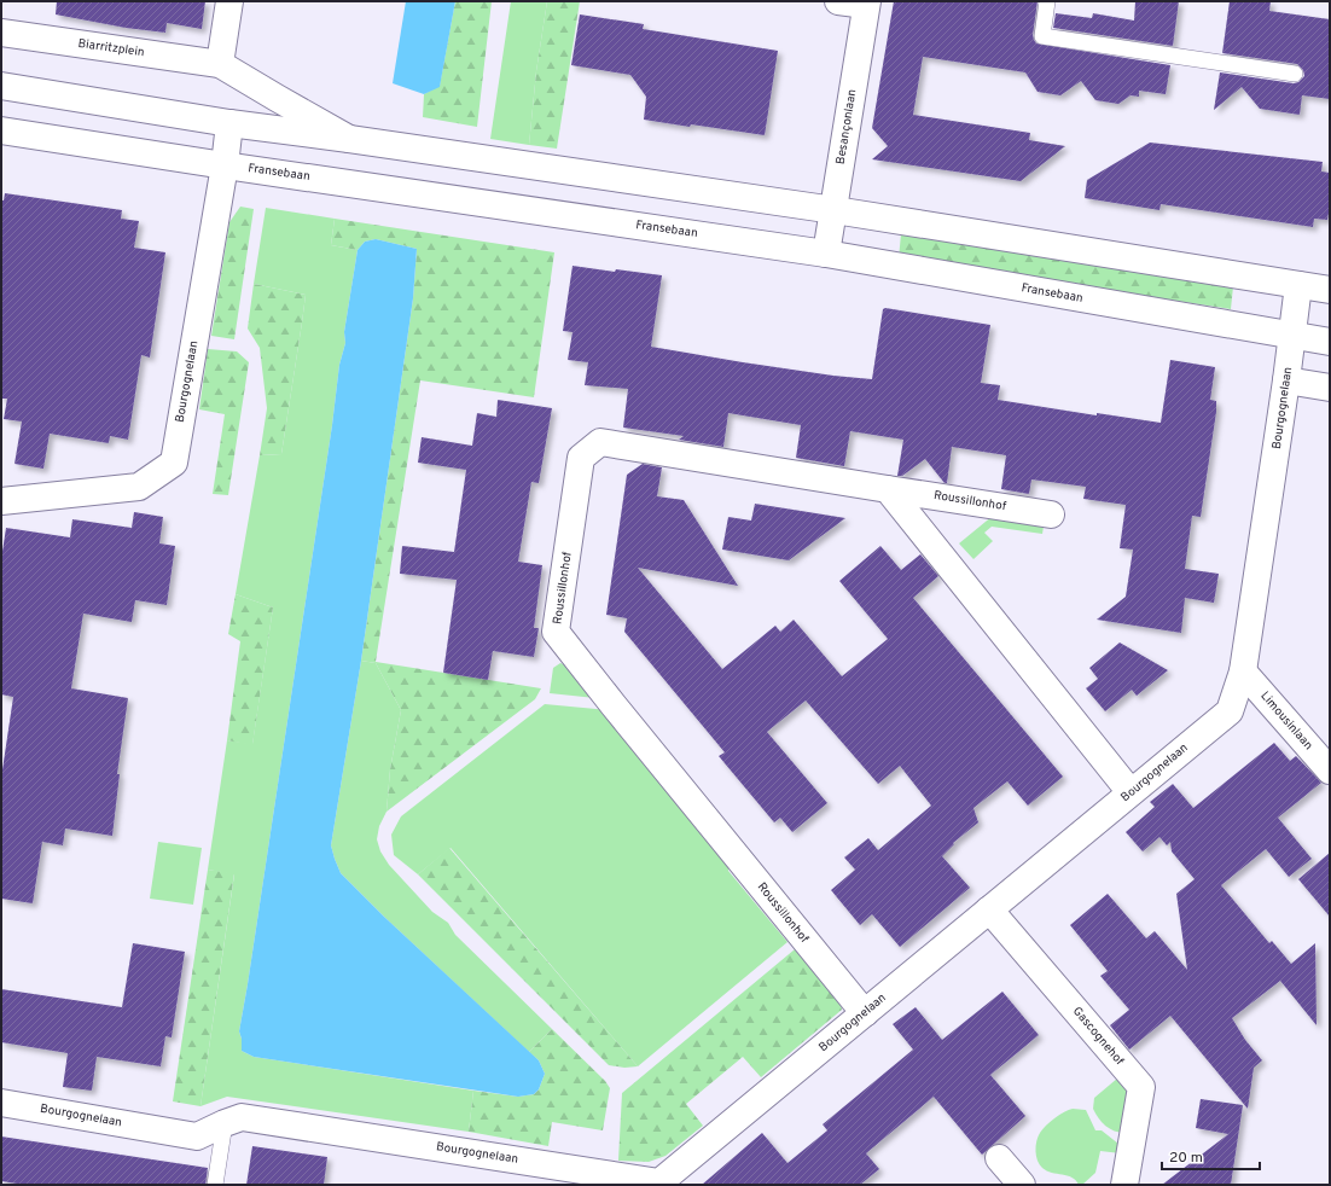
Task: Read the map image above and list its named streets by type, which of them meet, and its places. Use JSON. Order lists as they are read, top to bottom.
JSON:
{
  "streets": {
    "street": [
      "Biarritzplein",
      "Besançonlaan",
      "Fransebaan",
      "Bourgognelaan",
      "Roussillonhof",
      "Limousinlaan",
      "Gascognehof"
    ]
  },
  "crossings": [
    ["Besançonlaan", "Fransebaan"],
    ["Fransebaan", "Bourgognelaan"],
    ["Bourgognelaan", "Roussillonhof"],
    ["Bourgognelaan", "Limousinlaan"],
    ["Bourgognelaan", "Gascognehof"]
  ],
  "scale_bar": "20 m"
}
